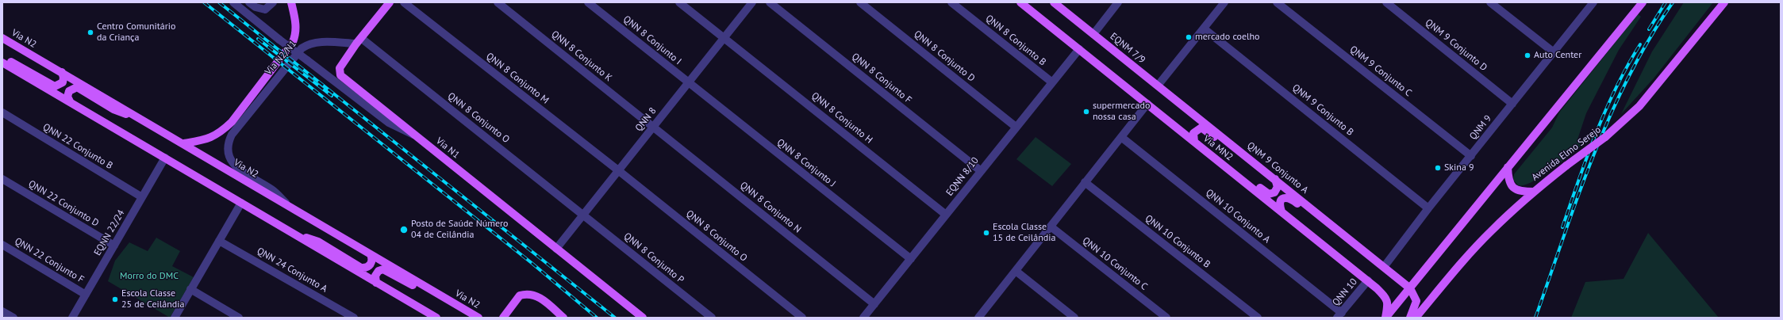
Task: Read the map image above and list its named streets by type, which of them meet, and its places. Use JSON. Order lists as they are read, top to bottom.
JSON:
{
  "streets": {
    "main road": [
      "Via N2",
      "EQNM 7/9",
      "Via N1",
      "Via MN2",
      "Avenida Elmo Serejo",
      "QNM 9 Conjunto A"
    ],
    "street": [
      "QNN 8 Conjunto I",
      "QNN 8 Conjunto B",
      "QNM 9 Conjunto D",
      "QNN 8 Conjunto K",
      "QNN 8 Conjunto D",
      "Via N2/N1",
      "QNM 9 Conjunto C",
      "QNN 8 Conjunto M",
      "QNN 8 Conjunto F",
      "QNM 9 Conjunto B",
      "QNN 8 Conjunto O",
      "QNN 8 Conjunto H",
      "QNN 8",
      "QNM 9",
      "QNN 22 Conjunto B",
      "QNN 8 Conjunto J",
      "EQNN 8/10",
      "QNN 22 Conjunto D",
      "QNN 8 Conjunto N",
      "QNN 10 Conjunto A",
      "EQNN 22/24",
      "QNN 10 Conjunto B",
      "QNN 8 Conjunto P",
      "QNN 22 Conjunto F",
      "QNN 10 Conjunto C",
      "QNN 24 Conjunto A",
      "QNN 10"
    ]
  },
  "crossings": [
    ["Via N2", "Via N2/N1"],
    ["QNN 8 Conjunto I", "QNN 8"],
    ["QNN 8 Conjunto I", "QNN 8 Conjunto J"],
    ["QNN 8 Conjunto B", "EQNN 8/10"],
    ["QNM 9 Conjunto D", "QNM 9"],
    ["EQNM 7/9", "QNM 9 Conjunto A"],
    ["QNN 8 Conjunto K", "QNN 8"],
    ["QNN 8 Conjunto K", "QNN 8 Conjunto N"],
    ["QNN 8 Conjunto D", "EQNN 8/10"],
    ["Via N2/N1", "QNN 8 Conjunto O"],
    ["QNM 9 Conjunto C", "QNM 9"],
    ["QNN 8 Conjunto M", "QNN 8 Conjunto O"],
    ["QNN 8 Conjunto M", "QNN 8"],
    ["QNN 8 Conjunto F", "EQNN 8/10"],
    ["QNM 9 Conjunto B", "QNM 9"],
    ["QNN 8 Conjunto O", "QNN 8"],
    ["QNN 8 Conjunto O", "QNN 8 Conjunto P"],
    ["QNN 8 Conjunto H", "QNN 8"],
    ["QNN 8 Conjunto H", "EQNN 8/10"],
    ["QNN 8", "Via N1"],
    ["QNN 8", "QNN 8 Conjunto J"],
    ["QNN 8", "QNN 8 Conjunto N"],
    ["QNN 8", "QNN 8 Conjunto P"],
    ["QNM 9", "QNM 9 Conjunto A"],
    ["QNN 22 Conjunto B", "EQNN 22/24"],
    ["Via MN2", "EQNN 8/10"],
    ["Via MN2", "QNN 10"],
    ["QNN 8 Conjunto J", "EQNN 8/10"],
    ["EQNN 8/10", "QNN 8 Conjunto N"],
    ["QNN 22 Conjunto D", "EQNN 22/24"],
    ["QNN 10 Conjunto A", "QNN 10"],
    ["EQNN 22/24", "QNN 22 Conjunto F"]
  ],
  "parks": ["Morro do DMC"],
  "places": [
    "Centro Comunitário da Criança",
    "mercado coelho",
    "Auto Center",
    "supermercado nossa casa",
    "Skina 9",
    "Posto de Saúde Número 04 de Ceilândia",
    "Escola Classe 15 de Ceilândia",
    "Escola Classe 25 de Ceilândia"
  ]
}
